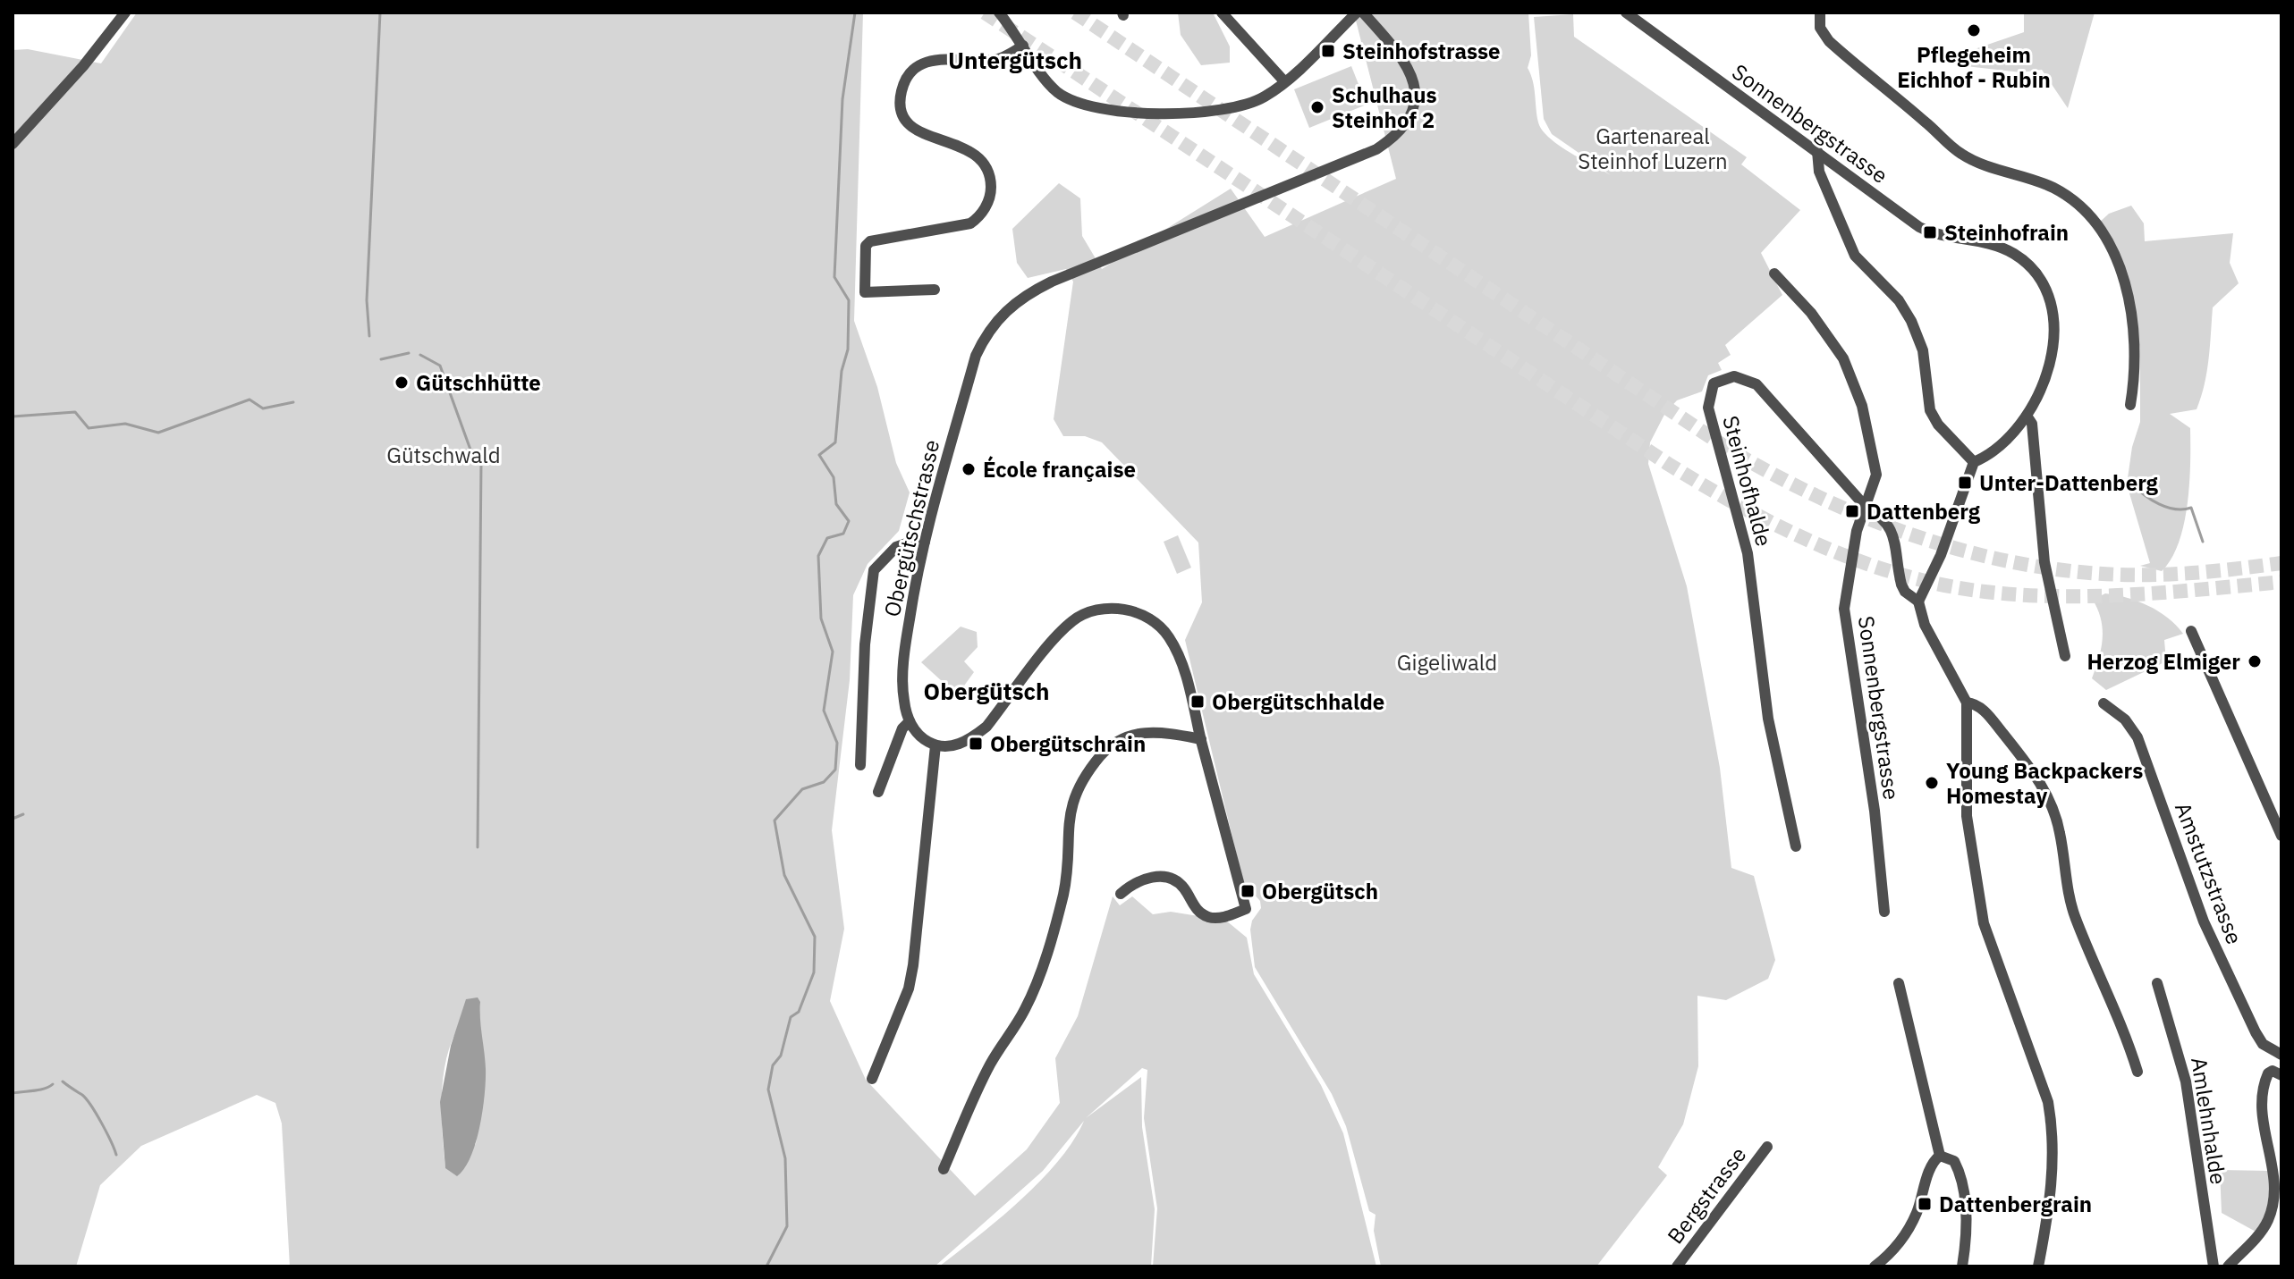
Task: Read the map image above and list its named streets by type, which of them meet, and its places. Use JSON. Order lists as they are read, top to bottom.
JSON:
{
  "streets": {
    "street": [
      "Sonnenbergstrasse",
      "Steinhofhalde",
      "Obergütschstrasse",
      "Amstutzstrasse",
      "Amlehnhalde",
      "Bergstrasse"
    ]
  },
  "crossings": [
    ["Sonnenbergstrasse", "Steinhofhalde"]
  ],
  "districts": ["Untergütsch", "Obergütsch"],
  "parks": ["Gartenareal Steinhof Luzern", "Gütschwald", "Gigeliwald"],
  "places": {
    "other": [
      "Pflegeheim Eichhof - Rubin",
      "Schulhaus Steinhof 2",
      "Gütschhütte",
      "École française",
      "Herzog Elmiger",
      "Young Backpackers Homestay"
    ],
    "transit": [
      "Steinhofstrasse",
      "Steinhofrain",
      "Unter-Dattenberg",
      "Dattenberg",
      "Obergütschhalde",
      "Obergütschrain",
      "Obergütsch",
      "Dattenbergrain"
    ]
  }
}
